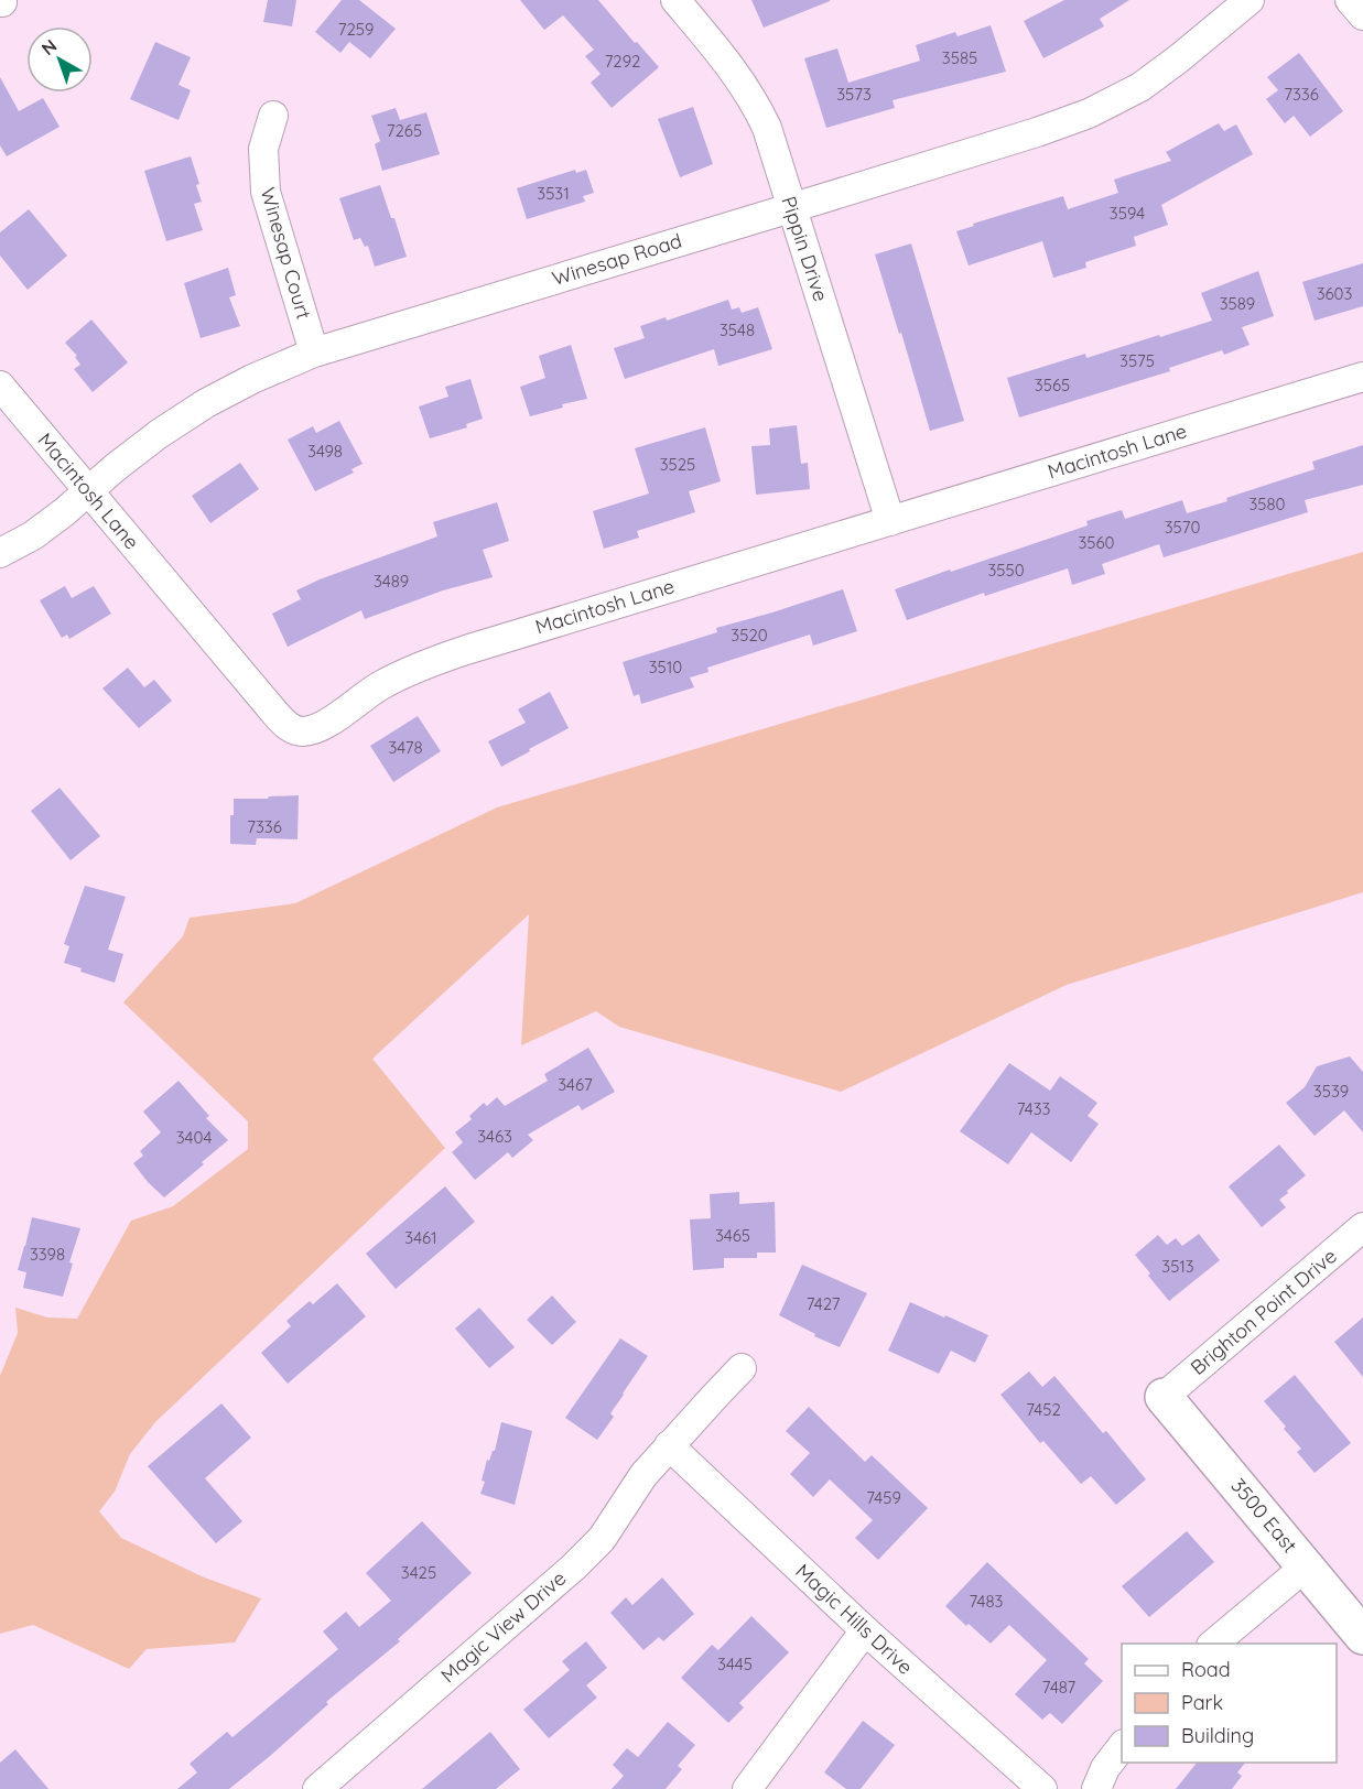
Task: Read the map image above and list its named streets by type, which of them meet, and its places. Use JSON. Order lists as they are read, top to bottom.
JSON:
{
  "streets": {
    "street": [
      "Pippin Drive",
      "Winesap Court",
      "Winesap Road",
      "Macintosh Lane",
      "Brighton Point Drive",
      "3500 East",
      "Magic Hills Drive",
      "Magic View Drive"
    ]
  },
  "crossings": [
    ["Pippin Drive", "Winesap Road"],
    ["Pippin Drive", "Macintosh Lane"],
    ["Winesap Court", "Winesap Road"],
    ["Winesap Road", "Macintosh Lane"],
    ["Brighton Point Drive", "3500 East"],
    ["Magic Hills Drive", "Magic View Drive"]
  ],
  "house_numbers": [
    "7259",
    "3585",
    "7292",
    "3573",
    "7336",
    "7265",
    "3531",
    "3594",
    "3603",
    "3589",
    "3548",
    "3575",
    "3565",
    "3498",
    "3525",
    "3580",
    "3570",
    "3560",
    "3550",
    "3489",
    "3520",
    "3510",
    "3478",
    "7336",
    "3467",
    "3539",
    "7433",
    "3463",
    "3404",
    "3465",
    "3461",
    "3398",
    "3513",
    "7427",
    "7452",
    "7459",
    "3425",
    "7483",
    "3445",
    "7487"
  ],
  "legend": ["Road", "Park", "Building"],
  "north": "top left"
}
